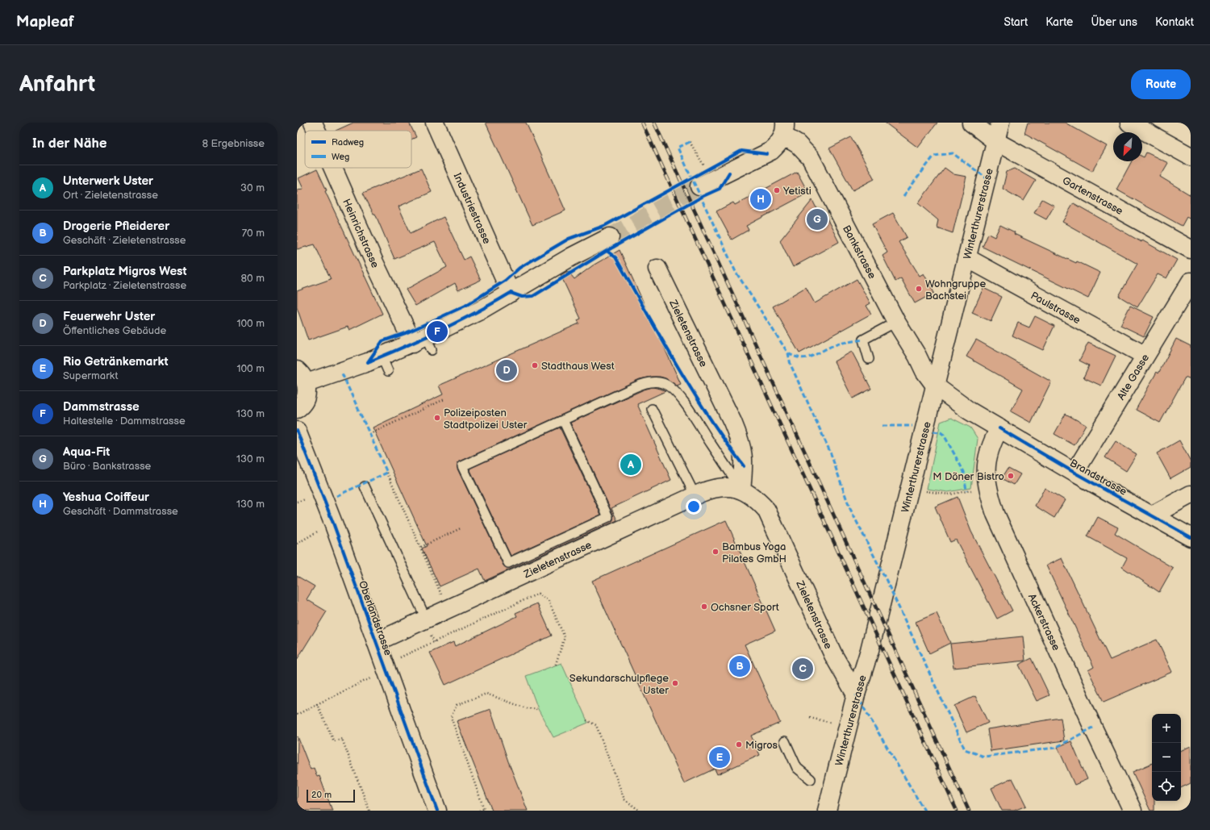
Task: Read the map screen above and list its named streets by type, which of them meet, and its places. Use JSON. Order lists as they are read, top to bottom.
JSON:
{
  "streets": {
    "street": [
      "Gartenstrasse",
      "Industriestrasse",
      "Winterthurerstrasse",
      "Heinrichstrasse",
      "Bankstrasse",
      "Paulstrasse",
      "Zieletenstrasse",
      "Alte Gasse",
      "Brandstrasse",
      "Oberlandstrasse",
      "Ackerstrasse"
    ]
  },
  "crossings": [
    ["Gartenstrasse", "Winterthurerstrasse"],
    ["Winterthurerstrasse", "Bankstrasse"],
    ["Winterthurerstrasse", "Paulstrasse"],
    ["Winterthurerstrasse", "Zieletenstrasse"],
    ["Winterthurerstrasse", "Brandstrasse"],
    ["Bankstrasse", "Brandstrasse"],
    ["Paulstrasse", "Alte Gasse"],
    ["Zieletenstrasse", "Oberlandstrasse"],
    ["Alte Gasse", "Brandstrasse"],
    ["Brandstrasse", "Ackerstrasse"]
  ],
  "places": [
    "Yetisti",
    "Wohngruppe Bachstei",
    "Stadthaus West",
    "Polizeiposten Stadtpolizei Uster",
    "M Döner Bistro",
    "Bambus Yoga Pilates GmbH",
    "Ochsner Sport",
    "Sekundarschulpflege Uster",
    "Migros"
  ],
  "legend": ["Radweg", "Weg"],
  "scale_bar": "20 m",
  "north": "bottom left",
  "page": {
    "header": "Mapleaf",
    "nav": [
      "Start",
      "Karte",
      "Über uns",
      "Kontakt"
    ],
    "buttons": "Route",
    "title": "Anfahrt",
    "heading": ["In der Nähe", "8 Ergebnisse"],
    "list": [
      {
        "mark": "A",
        "name": "Unterwerk Uster",
        "note": "Ort · Zieletenstrasse",
        "value": "30 m"
      },
      {
        "mark": "B",
        "name": "Drogerie Pfleiderer",
        "note": "Geschäft · Zieletenstrasse",
        "value": "70 m"
      },
      {
        "mark": "C",
        "name": "Parkplatz Migros West",
        "note": "Parkplatz · Zieletenstrasse",
        "value": "80 m"
      },
      {
        "mark": "D",
        "name": "Feuerwehr Uster",
        "note": "Öffentliches Gebäude",
        "value": "100 m"
      },
      {
        "mark": "E",
        "name": "Rio Getränkemarkt",
        "note": "Supermarkt",
        "value": "100 m"
      },
      {
        "mark": "F",
        "name": "Dammstrasse",
        "note": "Haltestelle · Dammstrasse",
        "value": "130 m"
      },
      {
        "mark": "G",
        "name": "Aqua-Fit",
        "note": "Büro · Bankstrasse",
        "value": "130 m"
      },
      {
        "mark": "H",
        "name": "Yeshua Coiffeur",
        "note": "Geschäft · Dammstrasse",
        "value": "130 m"
      }
    ],
    "pins": [
      "H",
      "G",
      "F",
      "D",
      "A",
      "B",
      "C",
      "E"
    ],
    "map_buttons": ["+", "−"],
    "scale": "20 m"
  }
}
